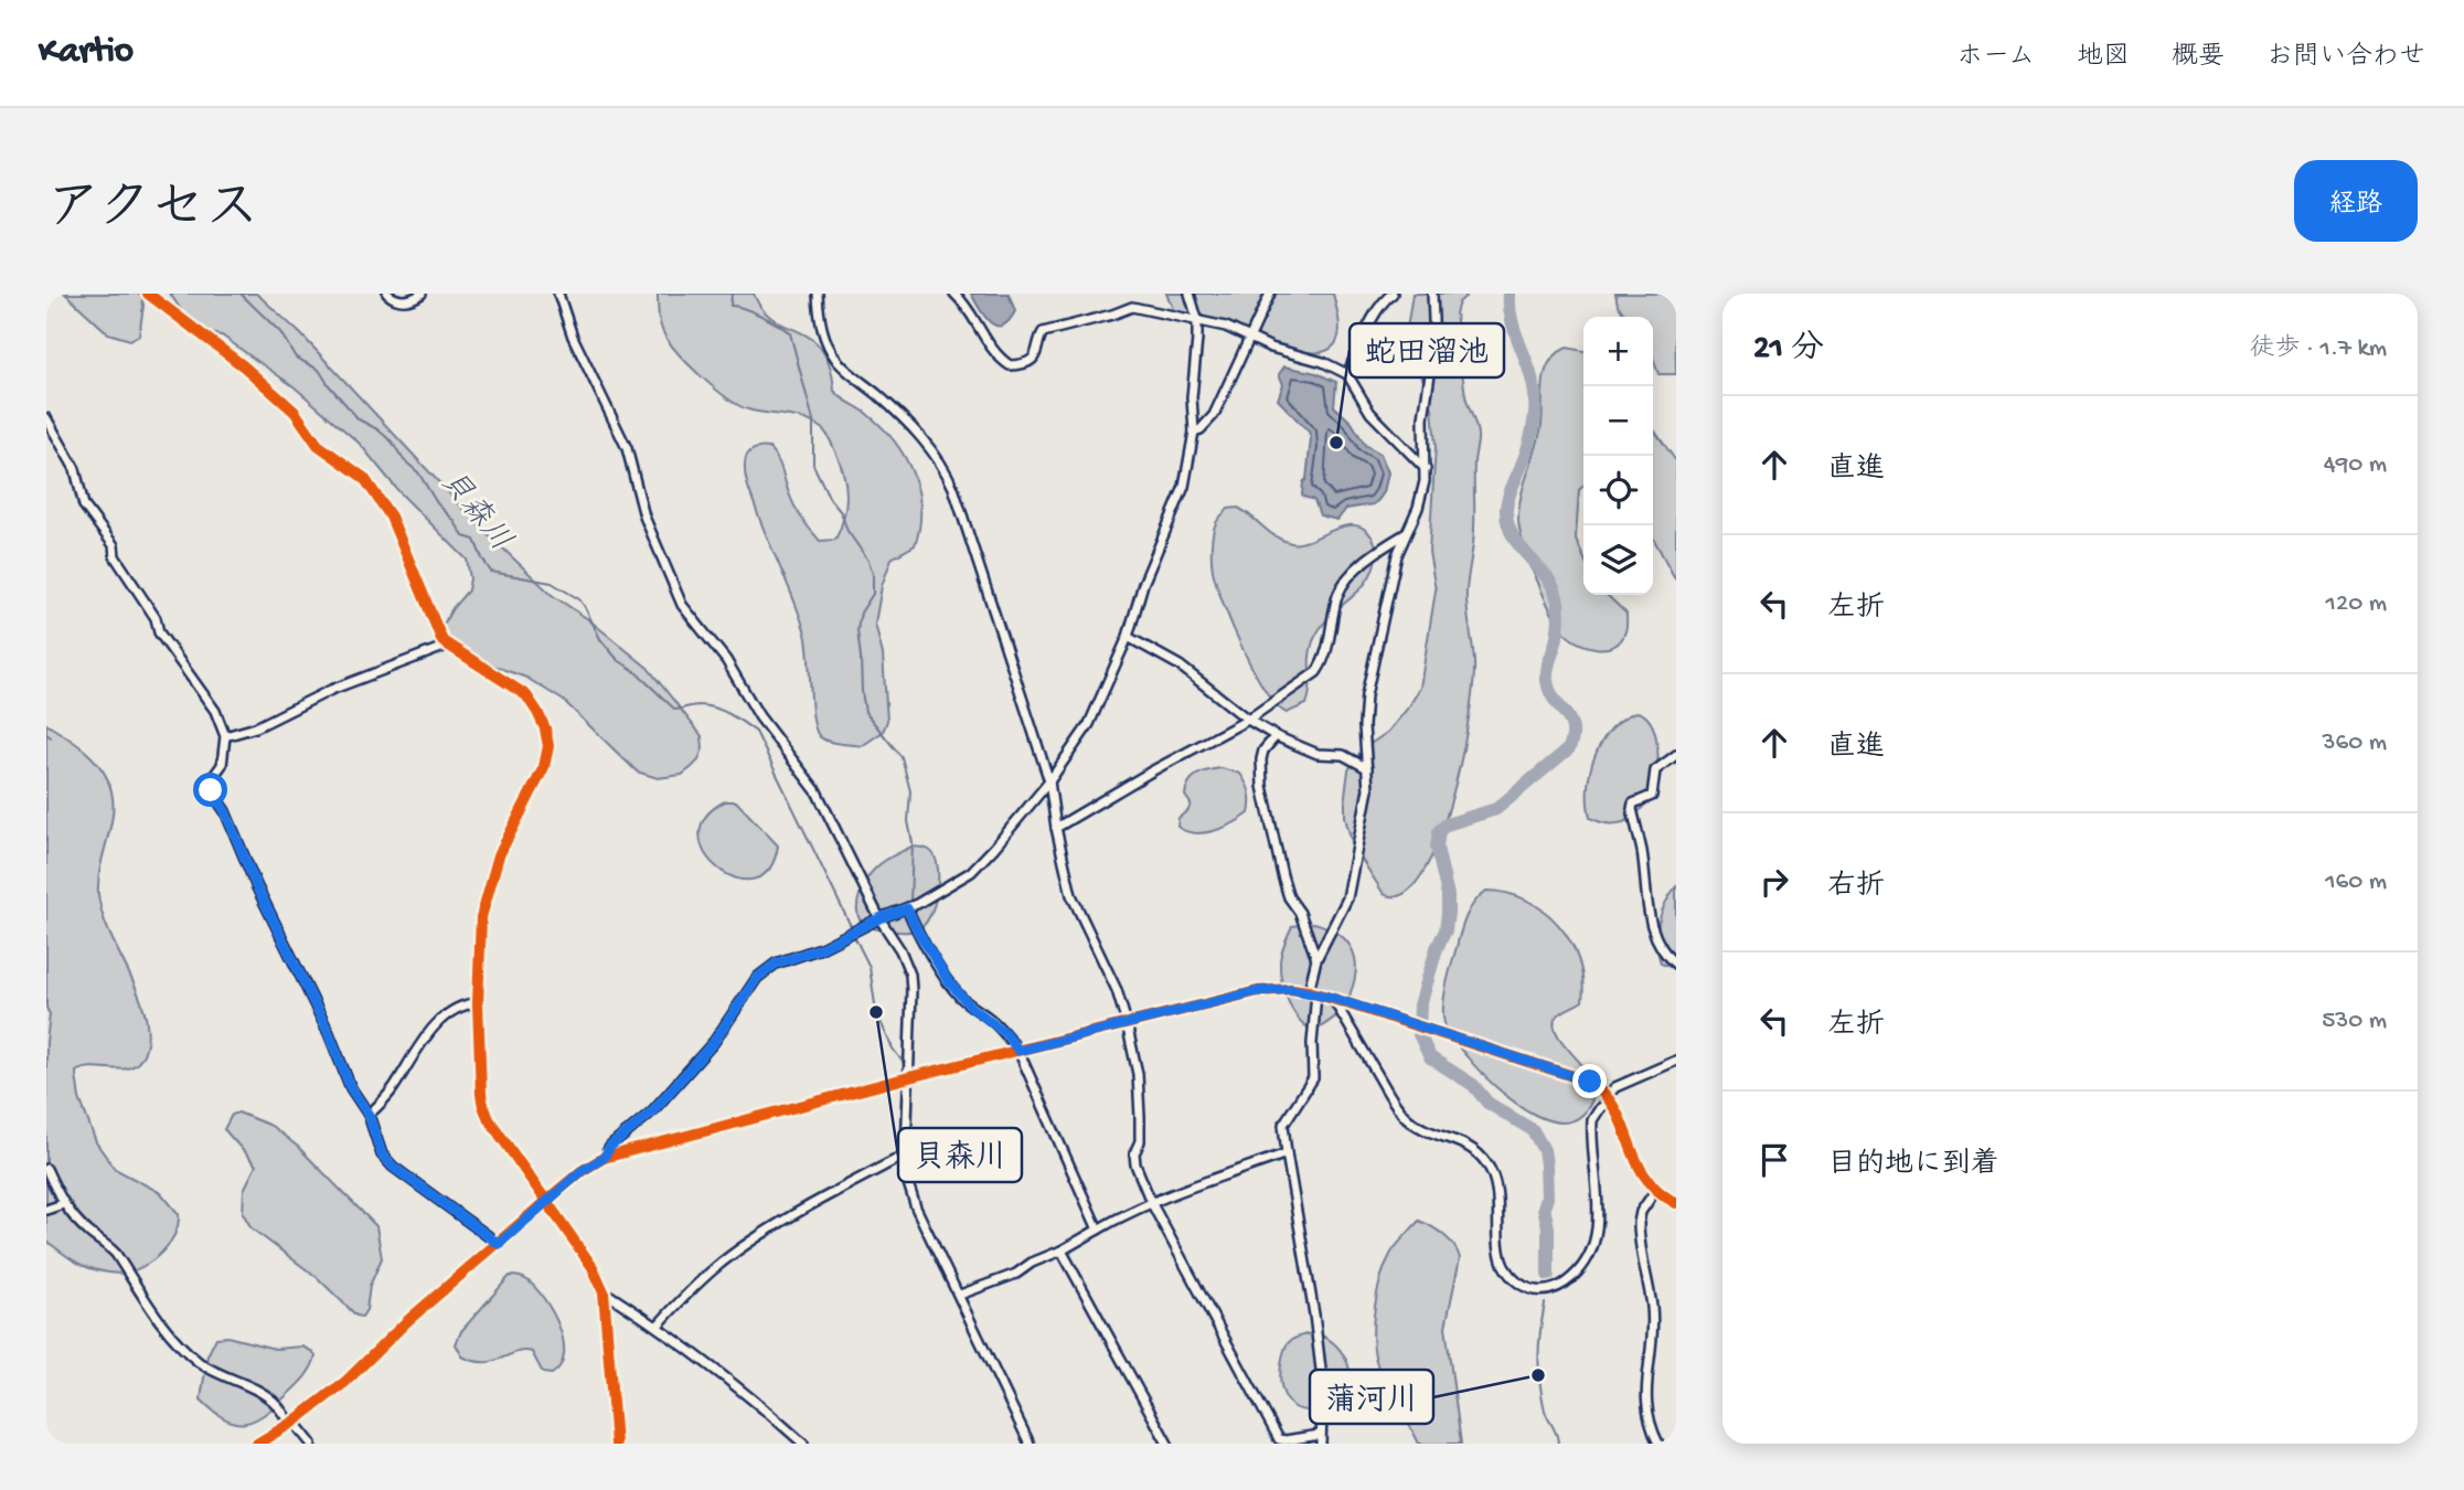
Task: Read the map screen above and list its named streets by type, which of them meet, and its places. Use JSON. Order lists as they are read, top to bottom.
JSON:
{
  "water": ["貝森川"],
  "places": ["蛇田溜池", "貝森川", "蒲河川"],
  "page": {
    "header": "Kartio",
    "nav": [
      "ホーム",
      "地図",
      "概要",
      "お問い合わせ"
    ],
    "title": "アクセス",
    "buttons": "経路",
    "heading": ["21 分", "徒歩 · 1.7 km"],
    "map_buttons": ["+", "−"],
    "list": [
      ["直進", "490 m"],
      ["左折", "120 m"],
      ["直進", "360 m"],
      ["右折", "160 m"],
      ["左折", "530 m"],
      "目的地に到着"
    ]
  }
}
